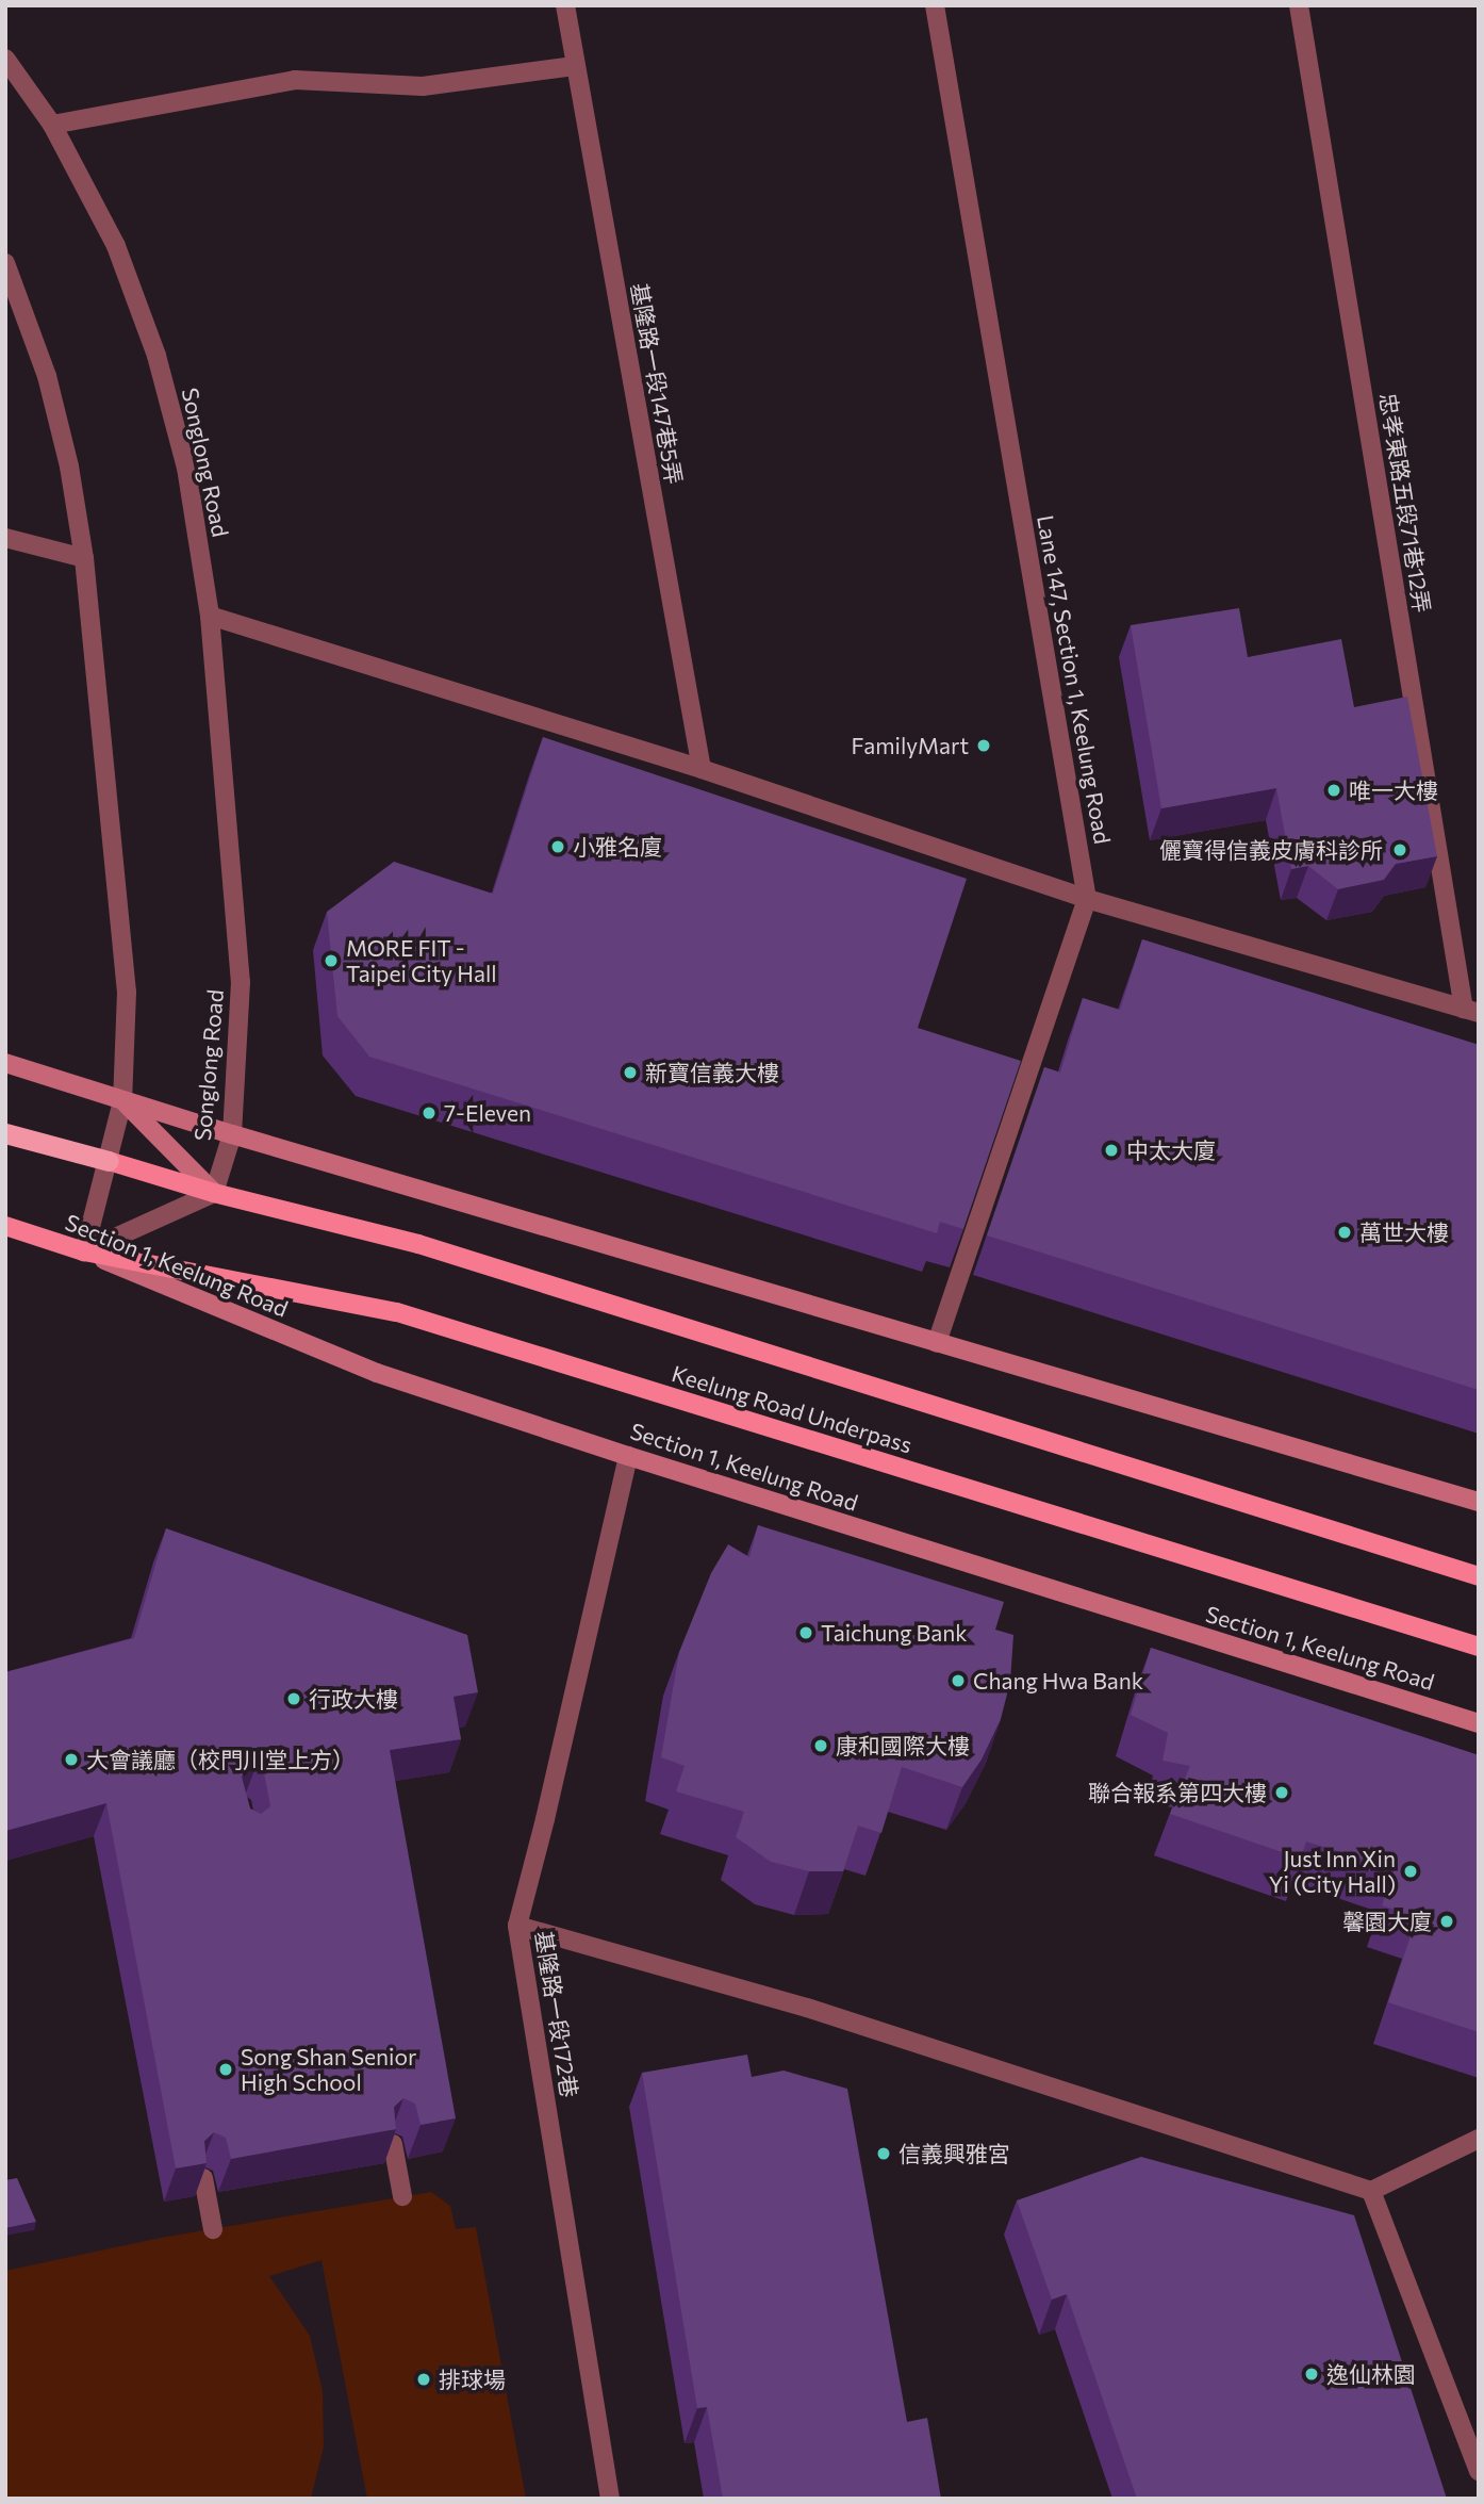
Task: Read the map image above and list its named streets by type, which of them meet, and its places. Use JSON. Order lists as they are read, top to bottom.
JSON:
{
  "streets": {
    "main road": ["Section 1, Keelung Road", "Keelung Road Underpass"],
    "street": [
      "基隆路一段147巷5弄",
      "Songlong Road",
      "忠孝東路五段71巷12弄",
      "Lane 147, Section 1, Keelung Road",
      "基隆路一段172巷"
    ]
  },
  "crossings": [
    ["Songlong Road", "Keelung Road Underpass"],
    ["Section 1, Keelung Road", "Keelung Road Underpass"],
    ["Section 1, Keelung Road", "基隆路一段172巷"]
  ],
  "places": [
    "FamilyMart",
    "唯一大樓",
    "小雅名廈",
    "儷寶得信義皮膚科診所",
    "MORE FIT - Taipei City Hall",
    "新寶信義大樓",
    "7-Eleven",
    "中太大廈",
    "萬世大樓",
    "Taichung Bank",
    "Chang Hwa Bank",
    "行政大樓",
    "康和國際大樓",
    "大會議廳（校門川堂上方）",
    "聯合報系第四大樓",
    "Just Inn Xin Yi (City Hall)",
    "馨園大廈",
    "Song Shan Senior High School",
    "信義興雅宮",
    "逸仙林園",
    "排球場"
  ]
}
